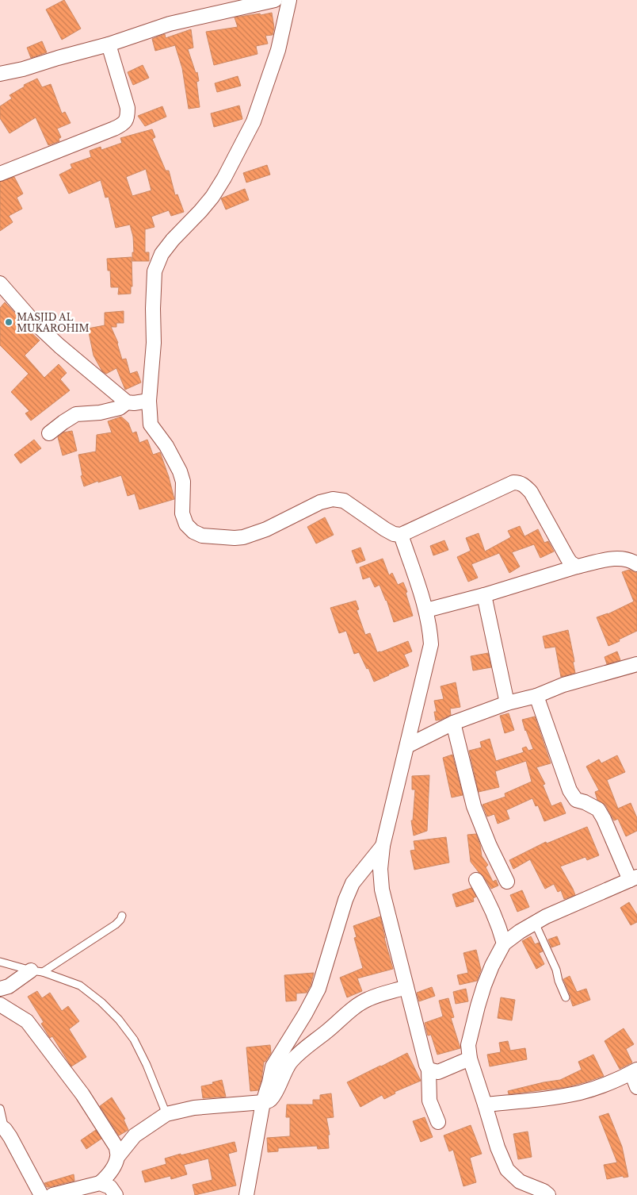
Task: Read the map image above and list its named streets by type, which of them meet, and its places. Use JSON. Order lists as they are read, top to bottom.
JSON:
{
  "places": ["MASJID AL MUKAROHIM"]
}
